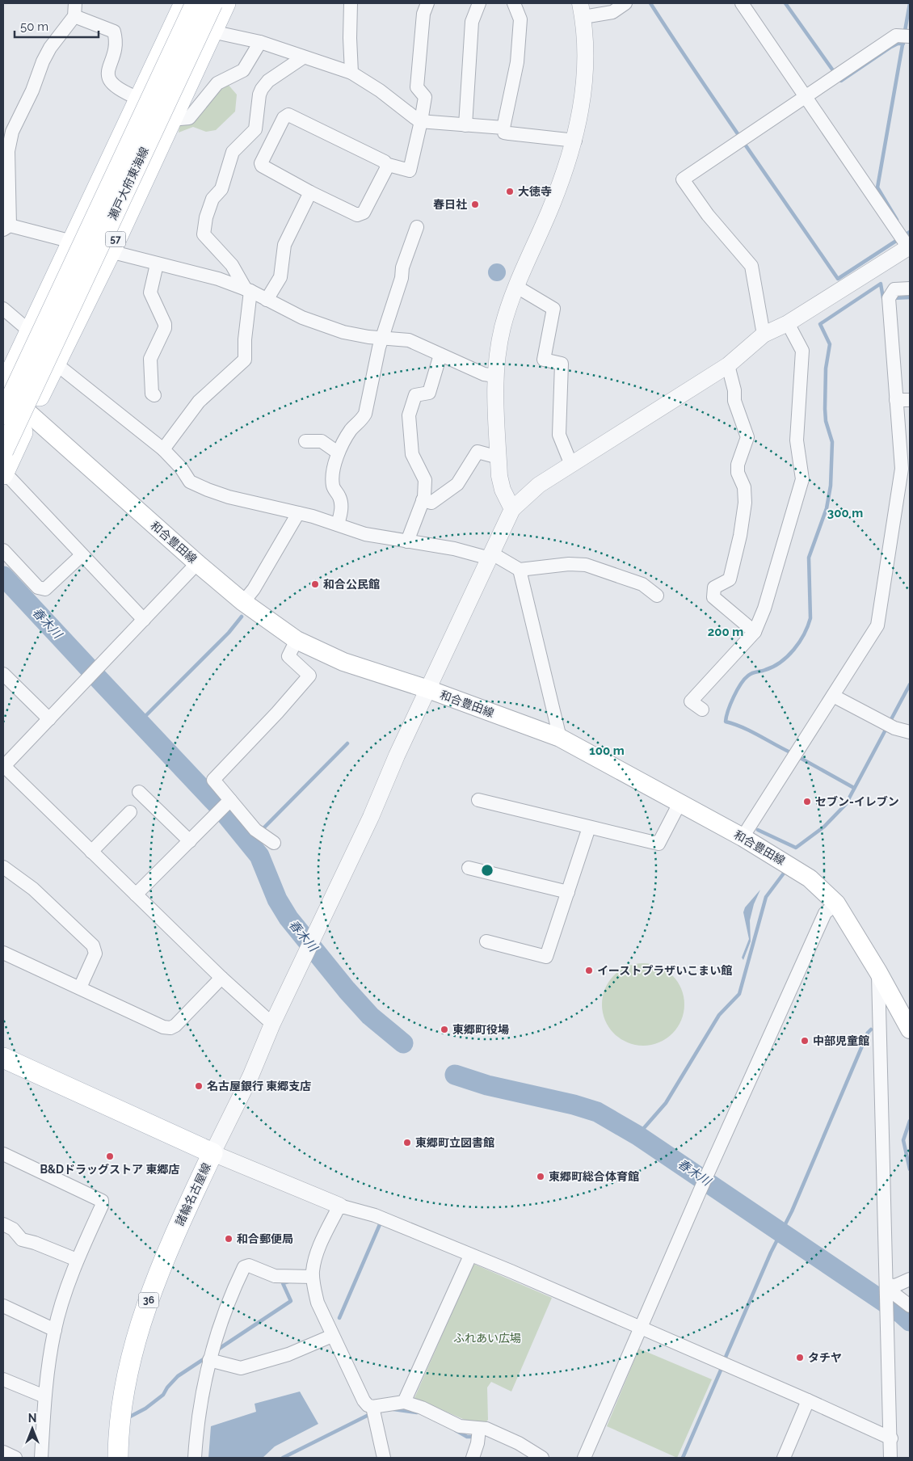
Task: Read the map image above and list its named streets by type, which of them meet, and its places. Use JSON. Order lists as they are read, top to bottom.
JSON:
{
  "streets": {
    "main road": [
      "瀬戸大府東海線",
      "57",
      "和合豊田線",
      "諸輪名古屋線",
      "36"
    ]
  },
  "crossings": [
    ["57", "和合豊田線"]
  ],
  "water": ["春木川"],
  "parks": ["ふれあい広場"],
  "places": [
    "大徳寺",
    "春日社",
    "和合公民館",
    "セブン-イレブン",
    "イーストプラザいこまい館",
    "東郷町役場",
    "中部児童館",
    "名古屋銀行 東郷支店",
    "東郷町立図書館",
    "B&Dドラッグストア 東郷店",
    "東郷町総合体育館",
    "和合郵便局",
    "タチヤ"
  ],
  "scale_bar": "50 m",
  "north": "top",
  "rings": ["300 m", "200 m", "100 m"]
}
